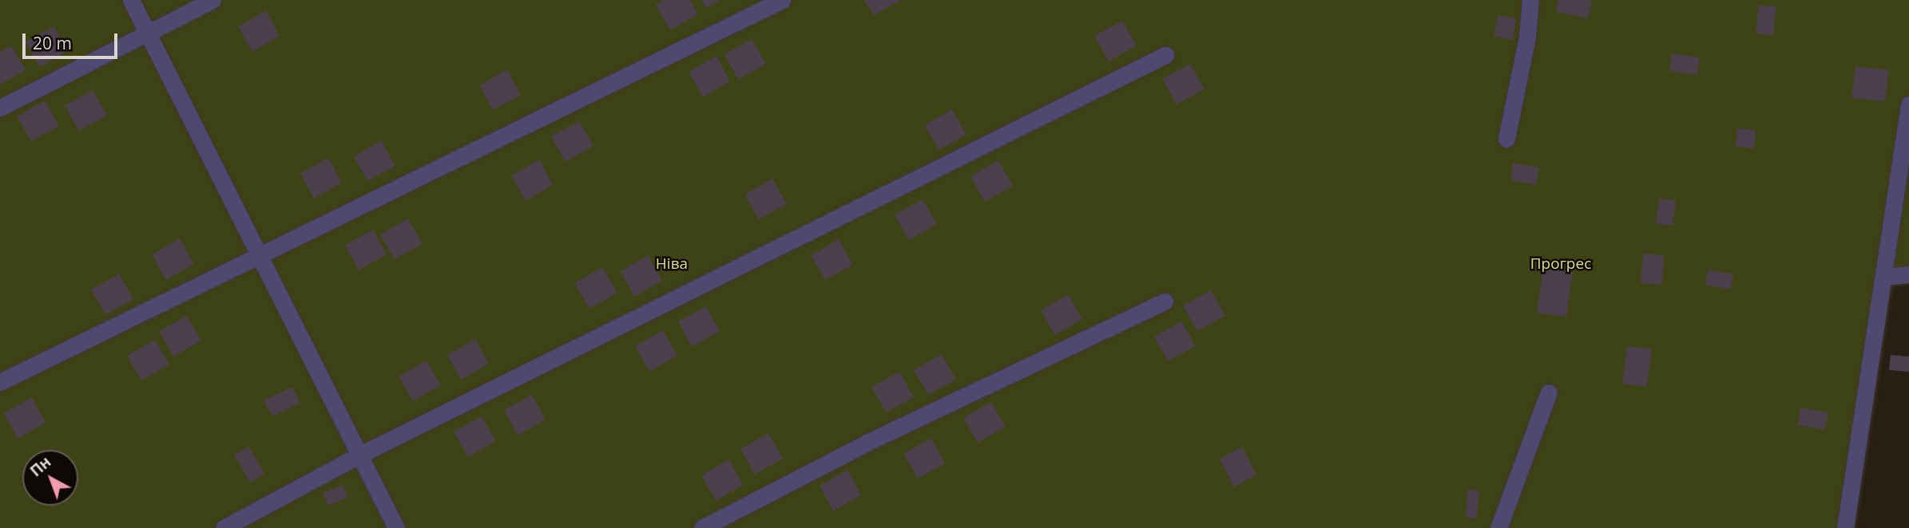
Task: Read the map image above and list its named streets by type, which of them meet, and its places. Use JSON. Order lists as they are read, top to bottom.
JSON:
{
  "parks": ["Ніва", "Прогрес"],
  "scale_bar": "20 m",
  "north": "top left"
}
